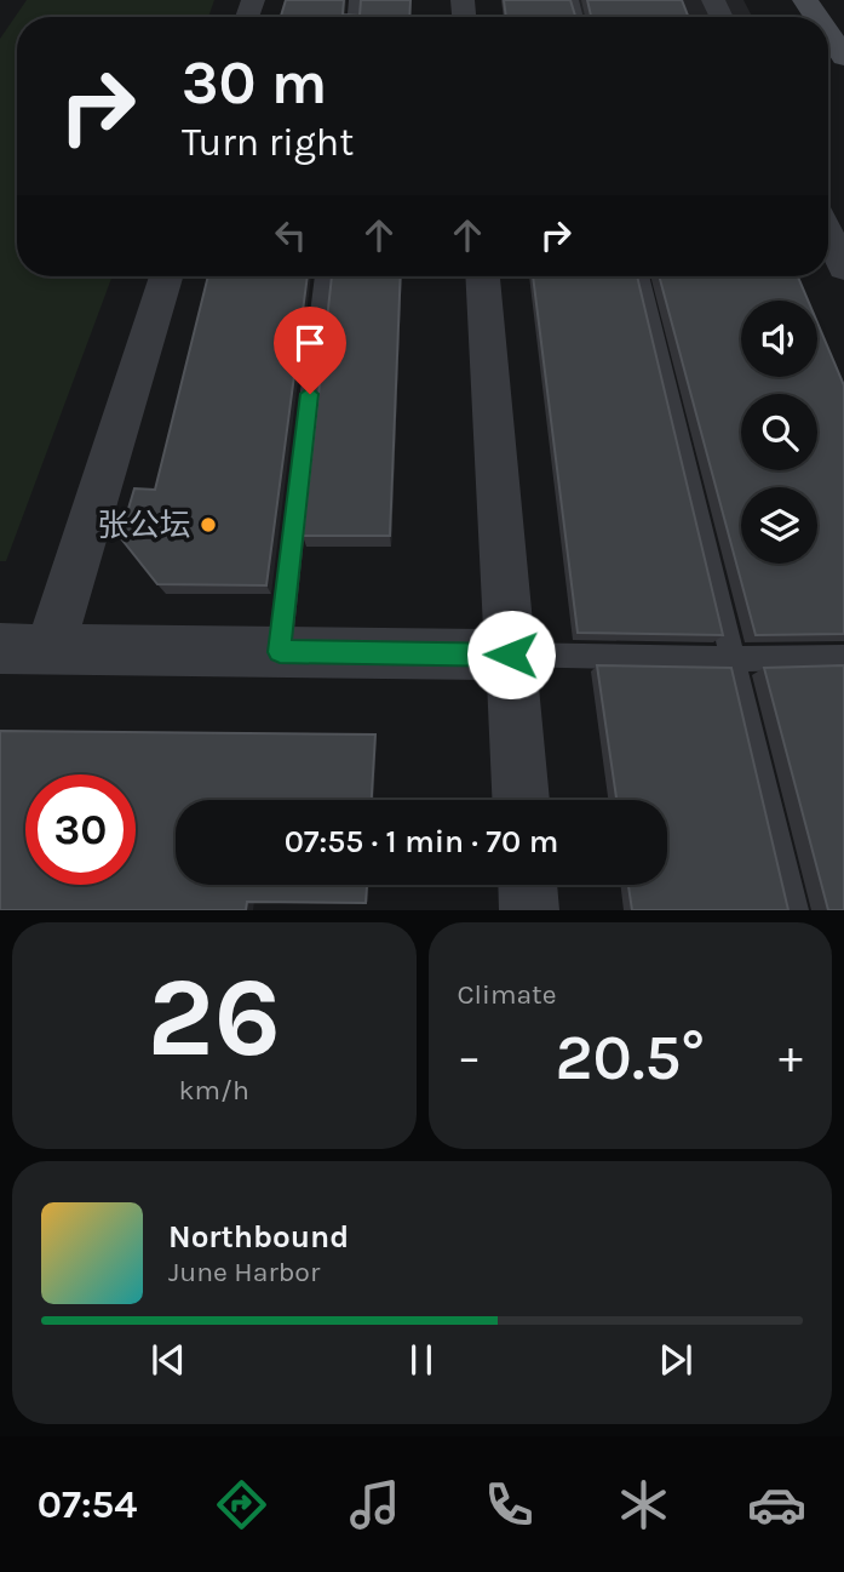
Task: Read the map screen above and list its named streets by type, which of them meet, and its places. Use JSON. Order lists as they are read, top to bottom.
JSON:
{
  "places": ["张公坛"],
  "page": {
    "turn": ["30 m", "Turn right"],
    "limit": "30",
    "trip": "07:55 · 1 min · 70 m",
    "tile": [
      ["26", "km/h"],
      "Climate"
    ],
    "heat": ["−", "20.5°", "+"],
    "song": ["Northbound", "June Harbor"],
    "tabs": "07:54"
  }
}
